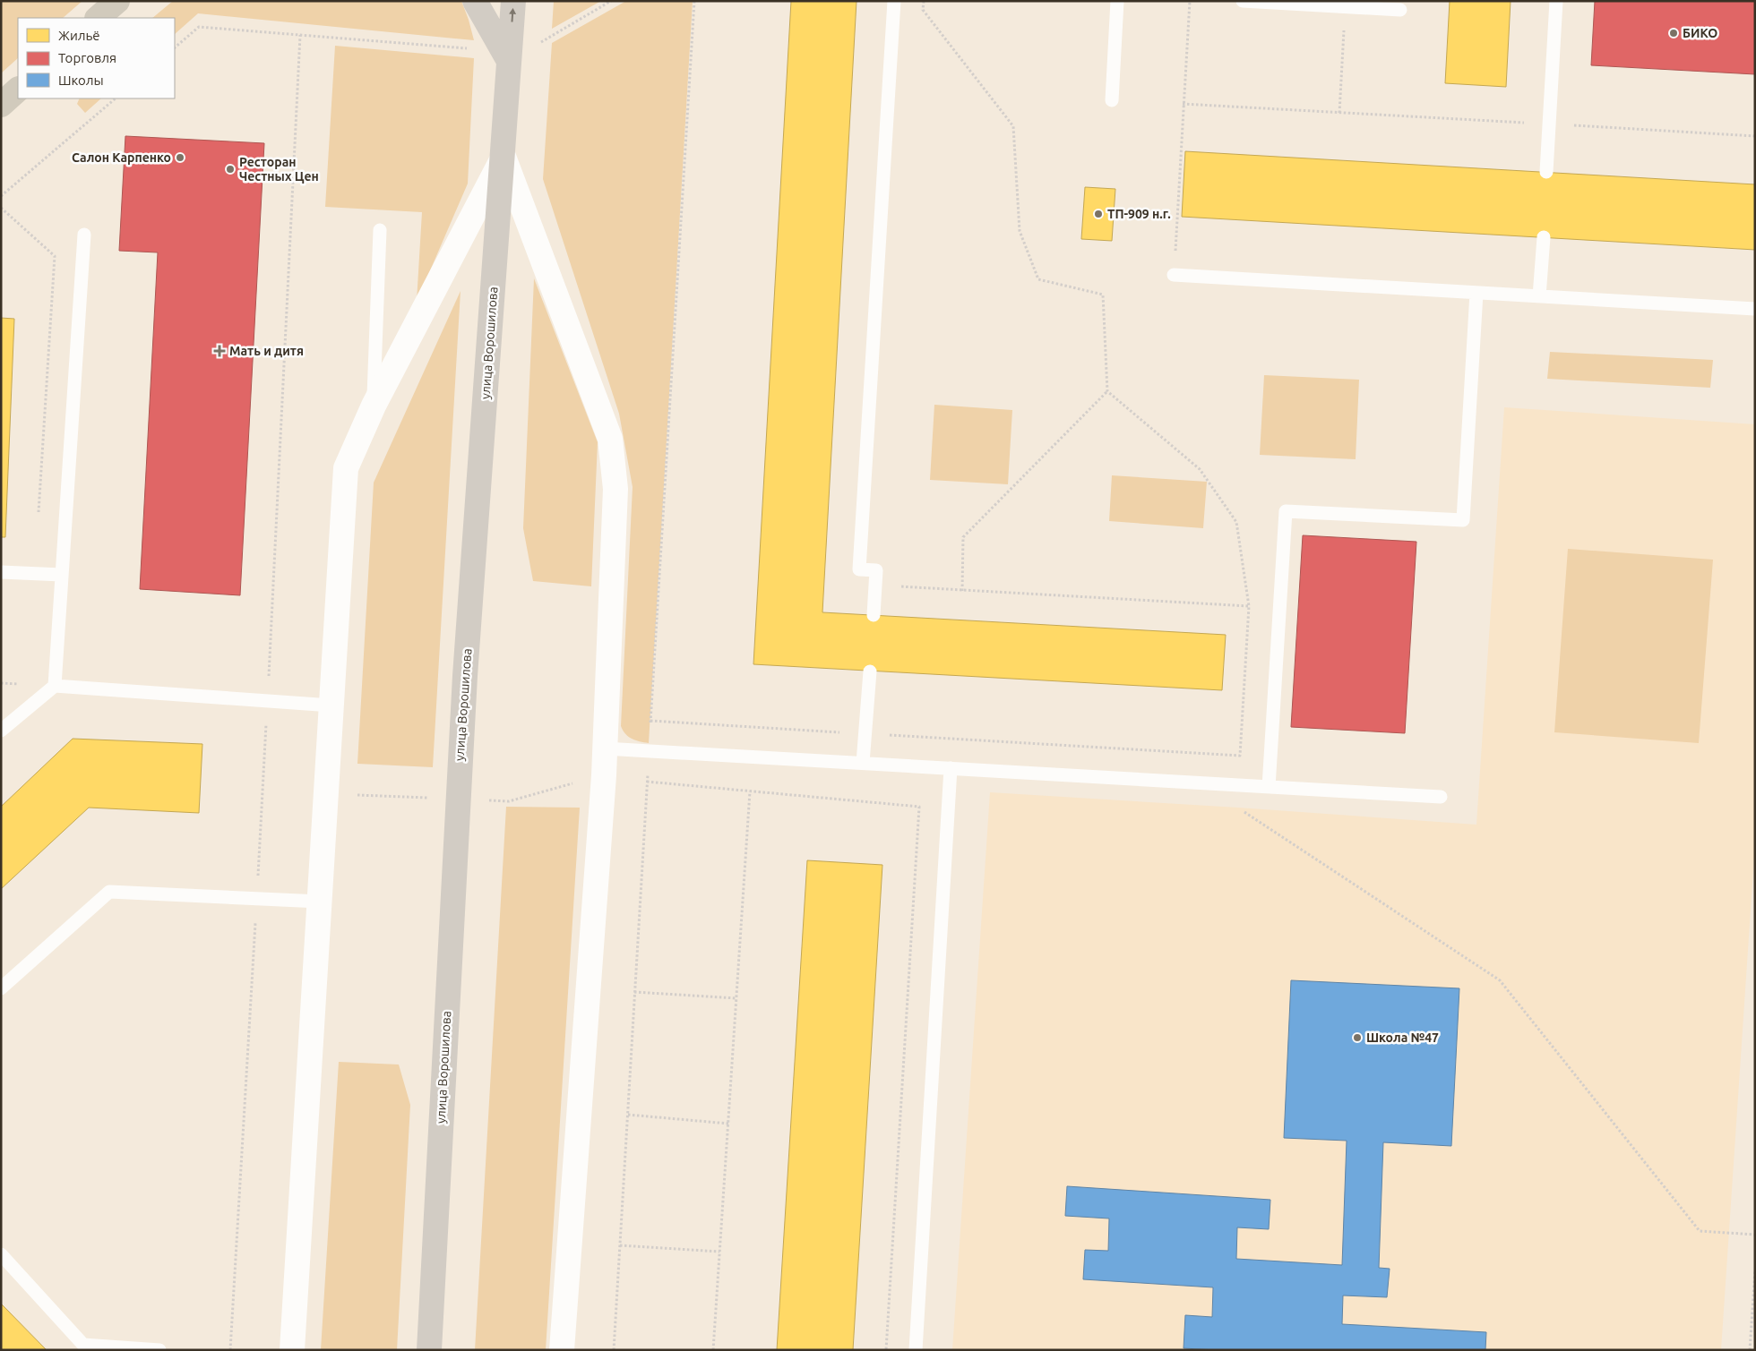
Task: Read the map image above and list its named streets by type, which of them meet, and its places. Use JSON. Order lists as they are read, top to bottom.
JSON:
{
  "streets": {
    "main road": ["улица Ворошилова"]
  },
  "places": {
    "other": [
      "БИКО",
      "Салон Карпенко",
      "Ресторан Честных Цен",
      "ТП-909 н.г.",
      "Школа №47"
    ],
    "health": ["Мать и дитя"]
  },
  "legend": ["Жильё", "Торговля", "Школы"]
}
